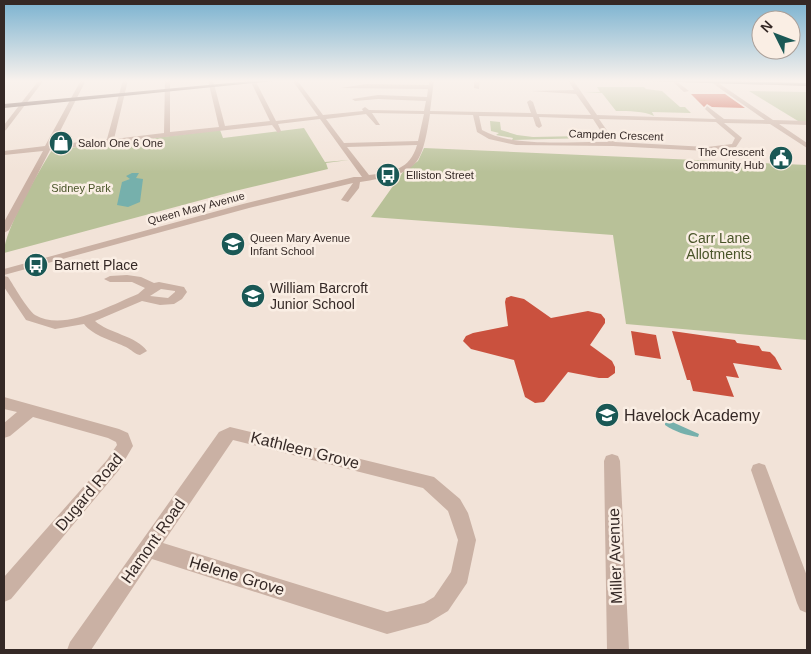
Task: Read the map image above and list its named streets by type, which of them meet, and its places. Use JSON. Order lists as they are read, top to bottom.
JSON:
{
  "streets": {
    "street": [
      "Campden Crescent",
      "Queen Mary Avenue",
      "Kathleen Grove",
      "Dugard Road",
      "Hamont Road",
      "Miller Avenue",
      "Helene Grove"
    ]
  },
  "crossings": [
    ["Kathleen Grove", "Hamont Road"],
    ["Kathleen Grove", "Helene Grove"],
    ["Hamont Road", "Helene Grove"]
  ],
  "parks": ["Sidney Park", "Carr Lane Allotments"],
  "places": {
    "shop": ["Salon One 6 One"],
    "public building": ["The Crescent Community Hub"],
    "bus stop": ["Elliston Street", "Barnett Place"],
    "school or university": ["Queen Mary Avenue Infant School", "William Barcroft Junior School", "Havelock Academy"]
  },
  "north": "top left"
}
